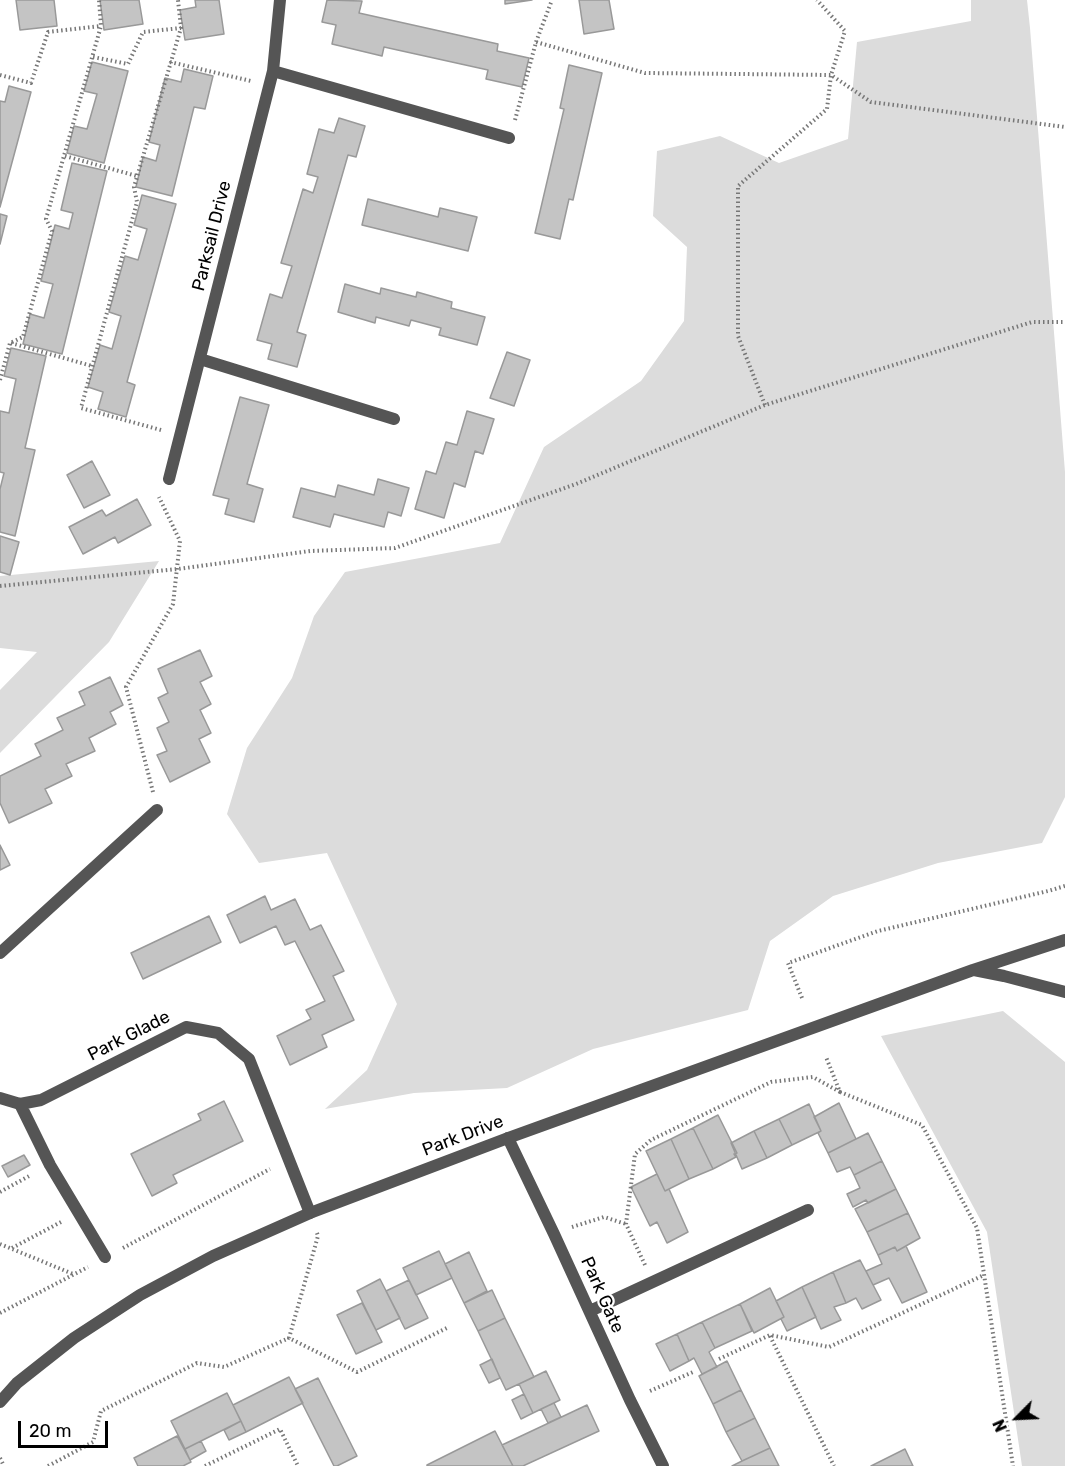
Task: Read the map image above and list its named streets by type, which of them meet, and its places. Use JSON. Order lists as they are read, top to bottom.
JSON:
{
  "streets": {
    "street": [
      "Parksail Drive",
      "Park Glade",
      "Park Drive",
      "Park Gate"
    ]
  },
  "crossings": [
    ["Park Glade", "Park Drive"],
    ["Park Drive", "Park Gate"]
  ],
  "scale_bar": "20 m",
  "north": "bottom left"
}
